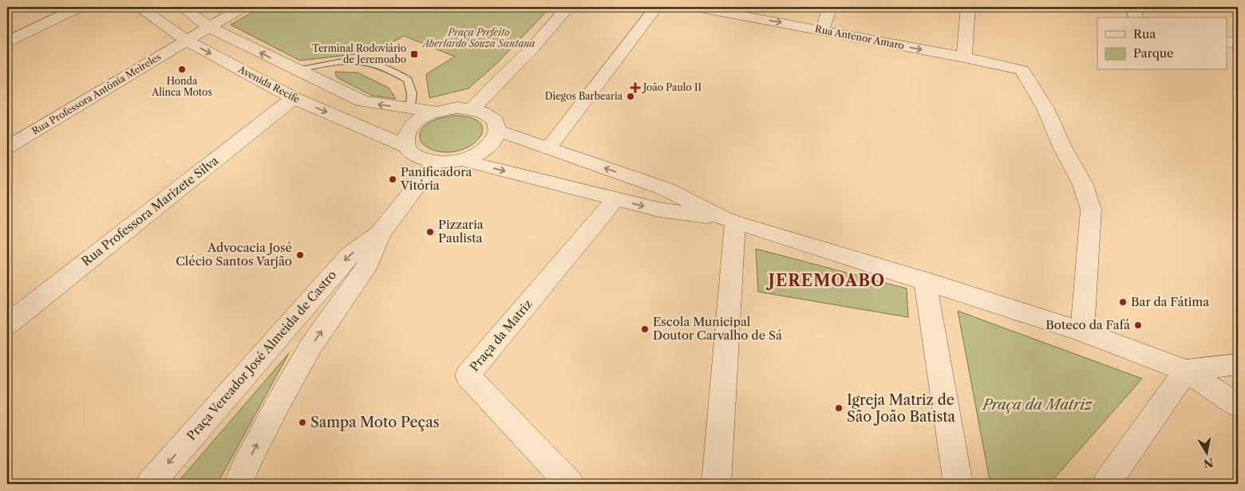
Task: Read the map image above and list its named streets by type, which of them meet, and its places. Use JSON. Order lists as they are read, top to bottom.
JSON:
{
  "streets": {
    "street": [
      "Rua Antenor Amaro",
      "Avenida Recife",
      "Rua Professora Antônia Meireles",
      "Rua Professora Marizete Silva",
      "Praça da Matriz",
      "Praça Vereador José Almeida de Castro"
    ]
  },
  "crossings": [
    ["Avenida Recife", "Rua Professora Antônia Meireles"],
    ["Avenida Recife", "Rua Professora Marizete Silva"],
    ["Avenida Recife", "Praça Vereador José Almeida de Castro"]
  ],
  "districts": ["JEREMOABO"],
  "parks": ["Praça Prefeito Aberlardo Souza Santana", "Praça da Matriz"],
  "places": {
    "transit": ["Terminal Rodoviário de Jeremoabo"],
    "other": [
      "Honda Alinca Motos",
      "Diegos Barbearia",
      "Panificadora Vitória",
      "Pizzaria Paulista",
      "Advocacia José Clécio Santos Varjão",
      "Bar da Fátima",
      "Boteco da Fafá",
      "Escola Municipal Doutor Carvalho de Sá",
      "Igreja Matriz de São João Batista",
      "Sampa Moto Peças"
    ],
    "health": ["João Paulo II"]
  },
  "legend": ["Rua", "Parque"],
  "north": "bottom"
}
